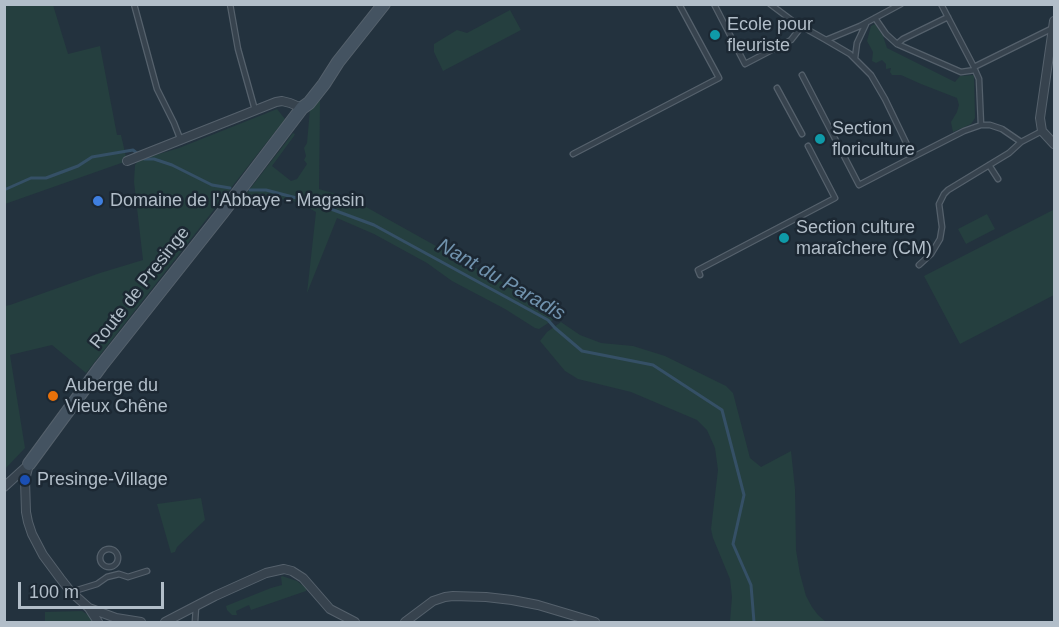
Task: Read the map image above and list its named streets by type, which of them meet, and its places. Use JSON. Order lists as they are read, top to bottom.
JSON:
{
  "streets": {
    "street": ["Route de Presinge"]
  },
  "water": ["Nant du Paradis"],
  "places": [
    "Ecole pour fleuriste",
    "Section floriculture",
    "Domaine de l'Abbaye - Magasin",
    "Section culture maraîchere (CM)",
    "Auberge du Vieux Chêne",
    "Presinge-Village"
  ],
  "scale_bar": "100 m"
}
